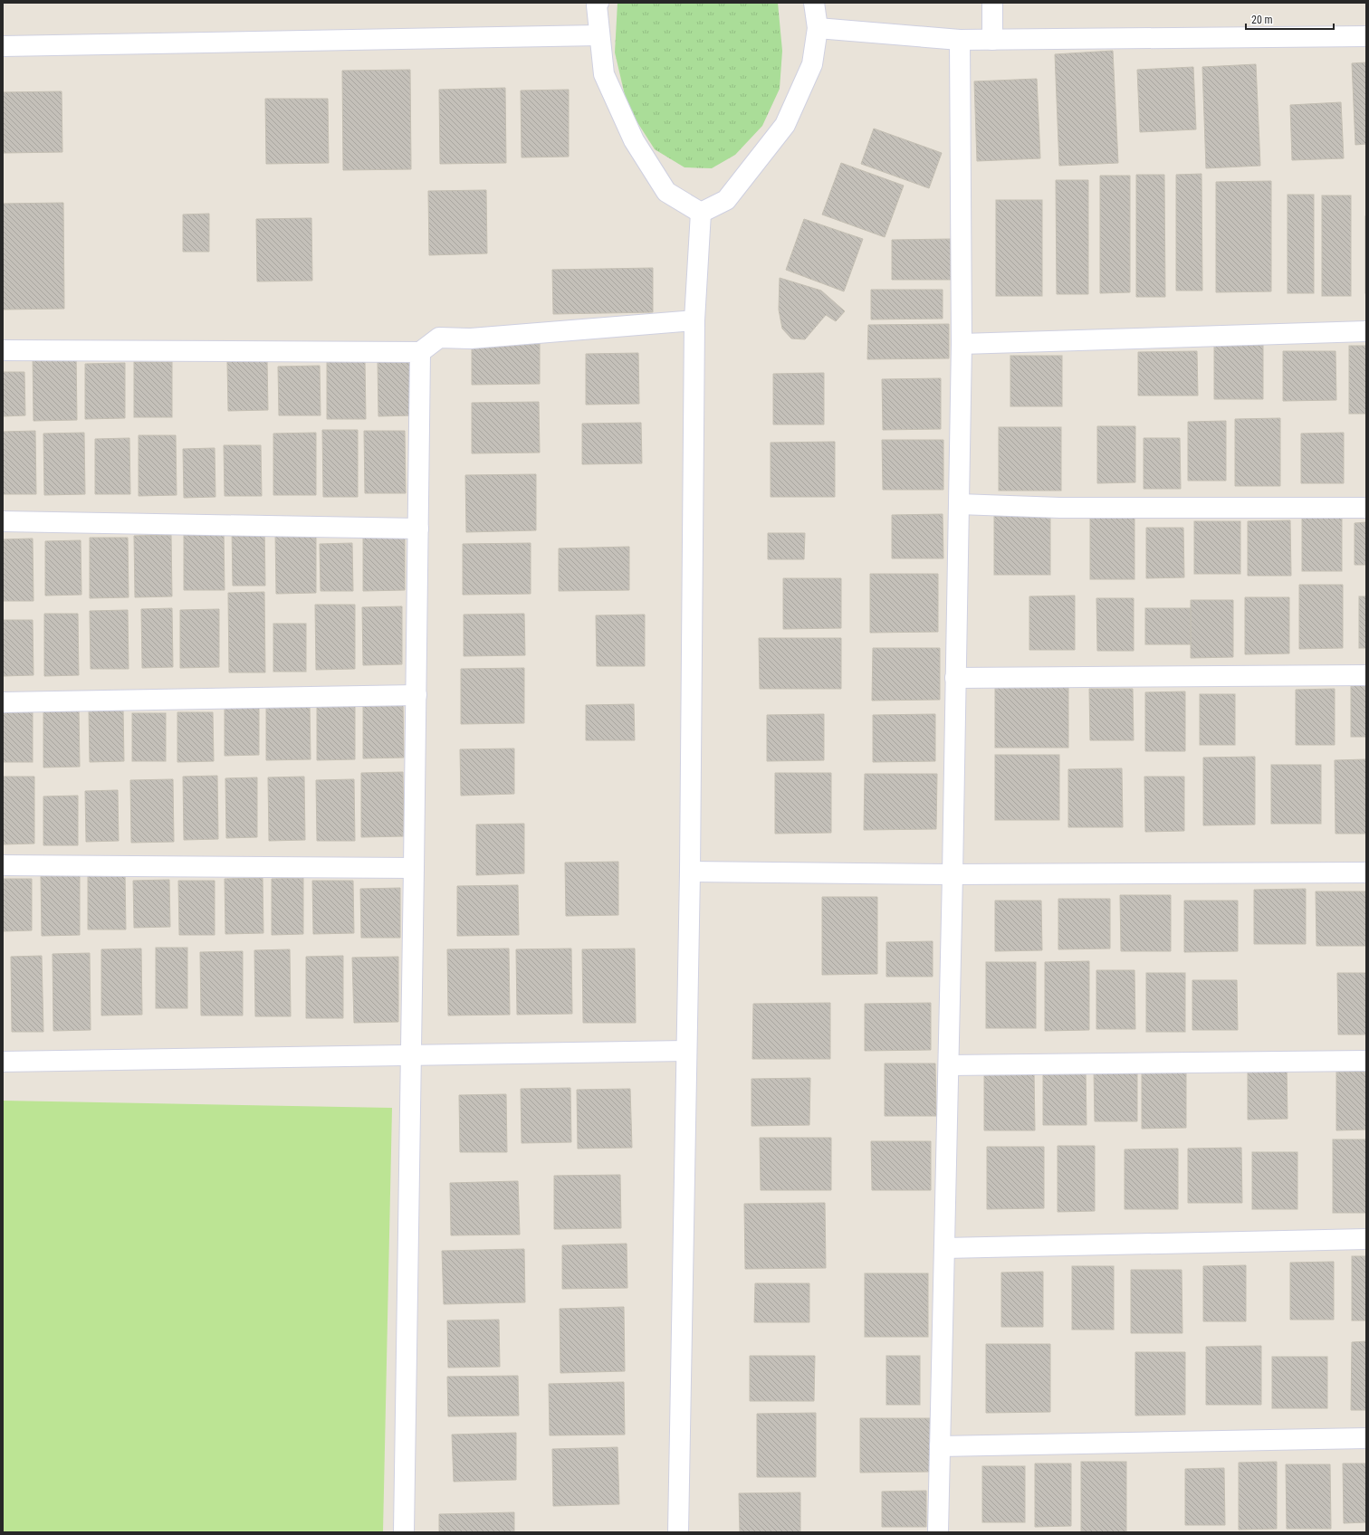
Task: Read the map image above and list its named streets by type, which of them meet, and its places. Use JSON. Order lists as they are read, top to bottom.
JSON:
{
  "scale_bar": "20 m"
}
